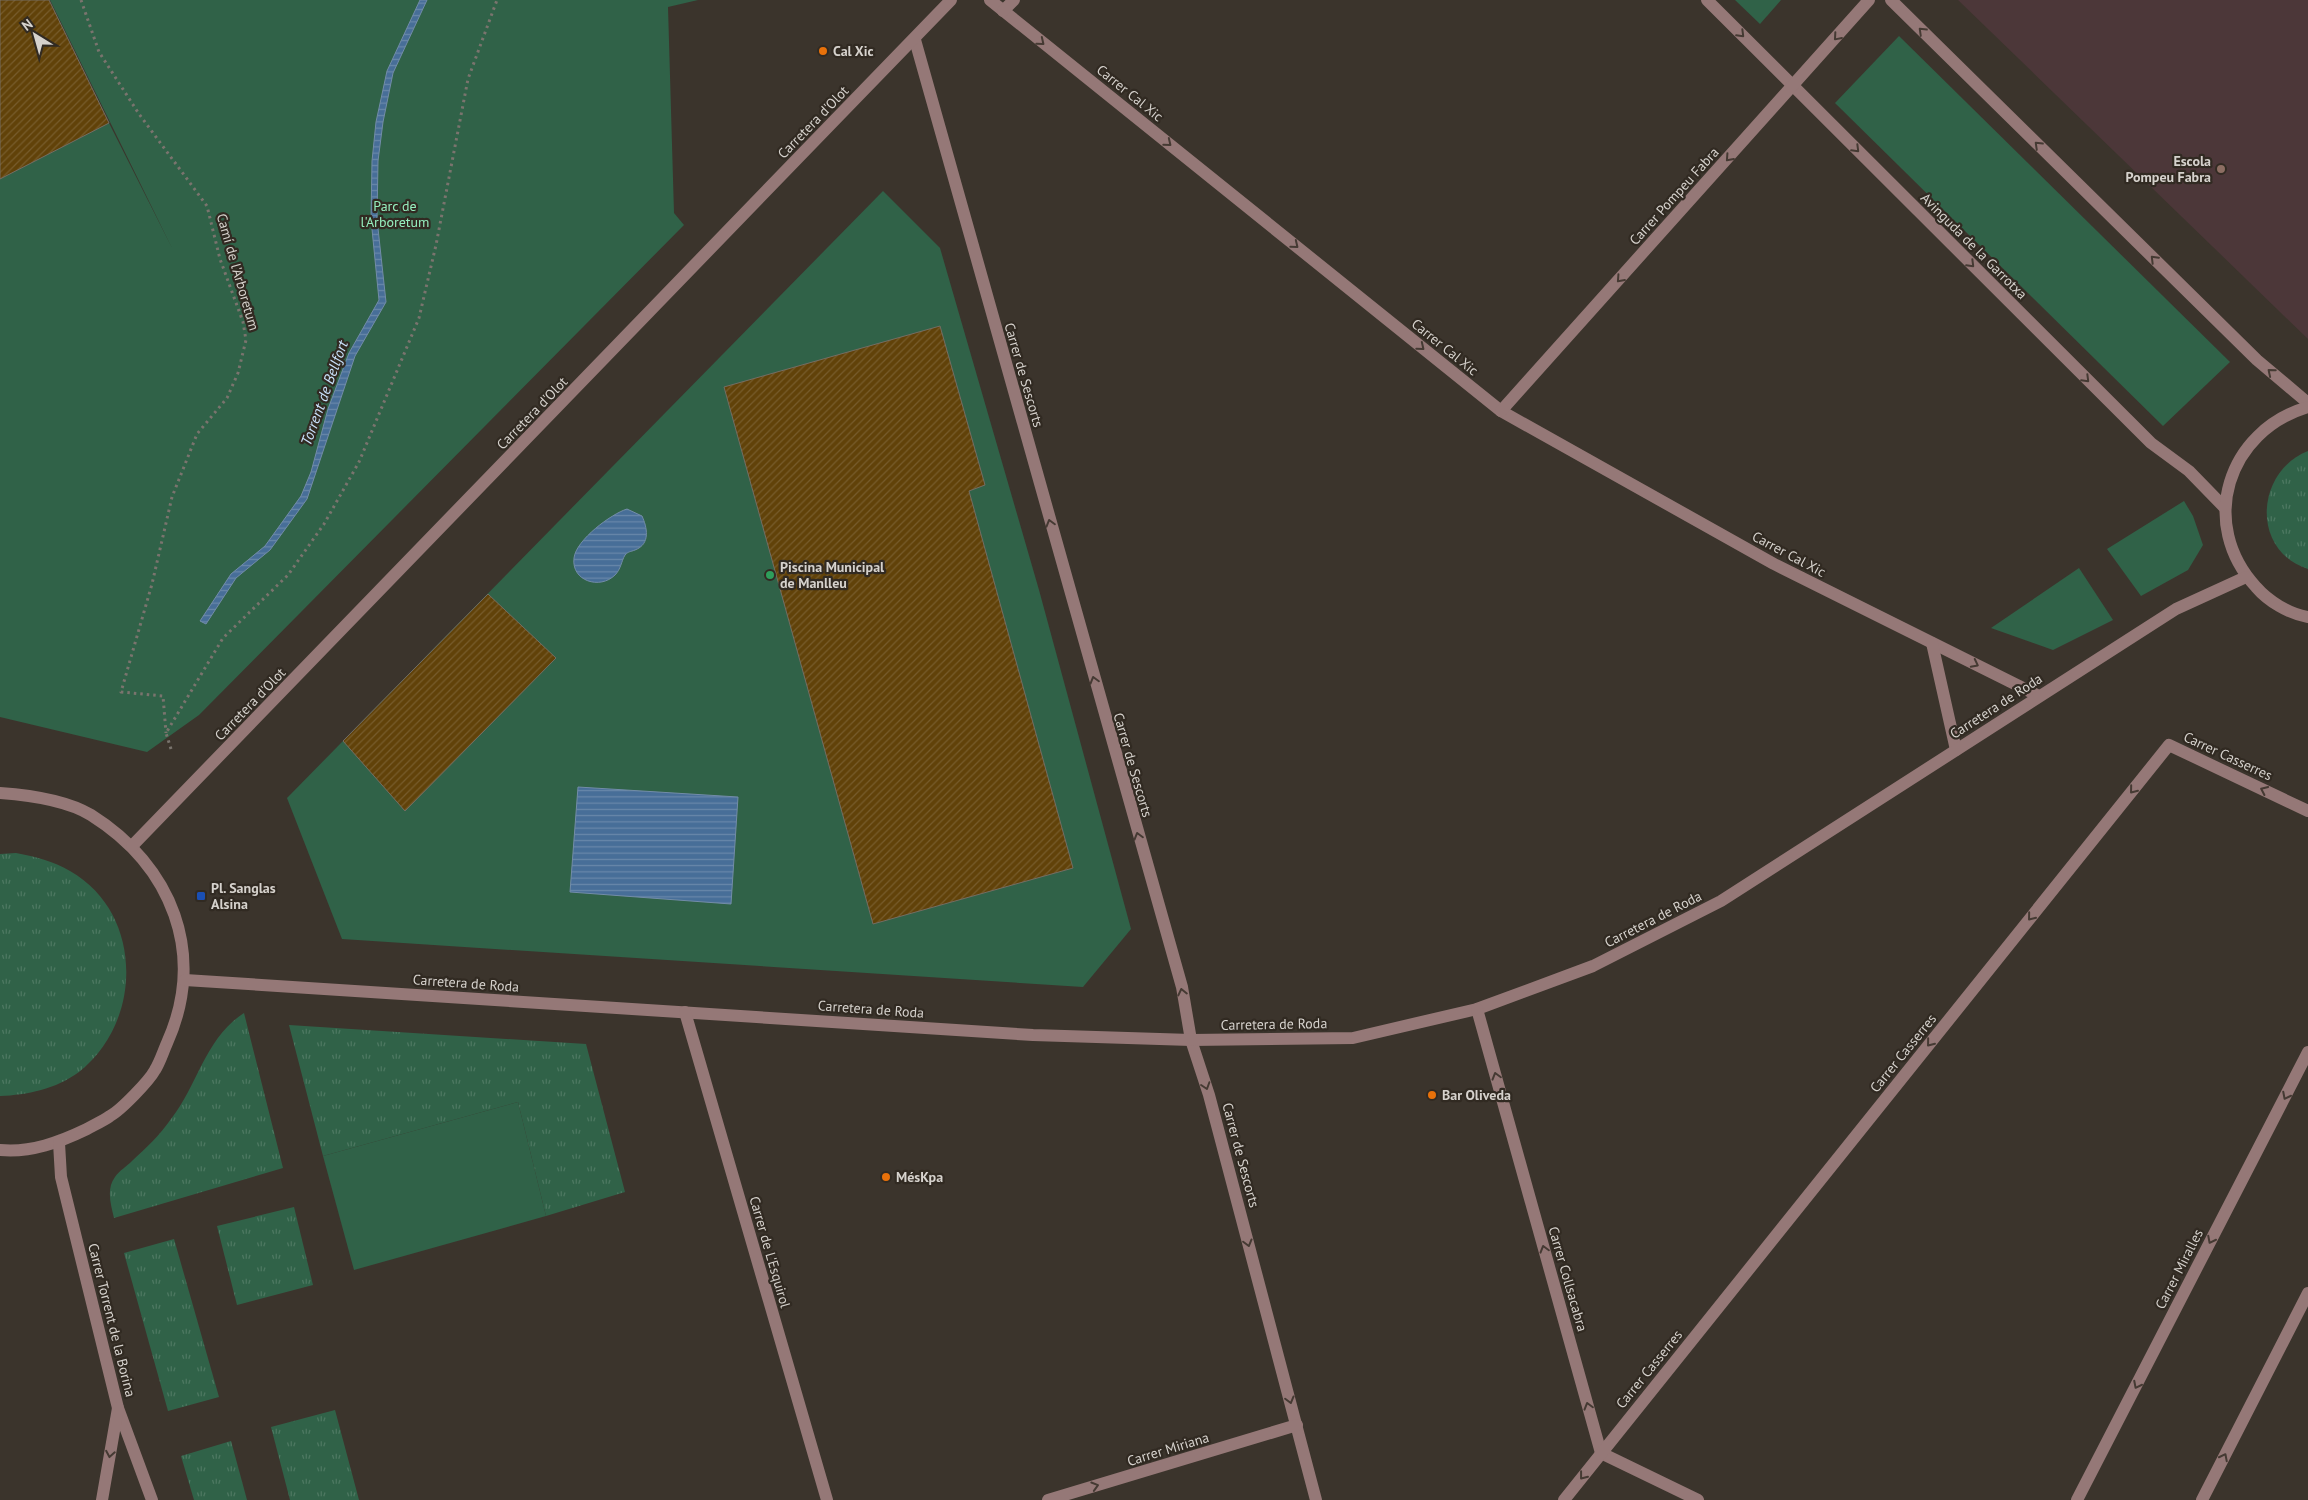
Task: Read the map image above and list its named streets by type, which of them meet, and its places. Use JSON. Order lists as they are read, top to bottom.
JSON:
{
  "streets": {
    "street": [
      "Carrer Cal Xic",
      "Carretera d'Olot",
      "Carrer Pompeu Fabra",
      "Avinguda de la Garrotxa",
      "Carrer de Sescorts",
      "Carretera de Roda",
      "Carrer Casserres",
      "Carrer de L'Esquirol",
      "Carrer Miralles",
      "Carrer Collsacabra",
      "Carrer Torrent de la Borina",
      "Carrer Miriana"
    ],
    "path": ["Camí de l'Arboretum"]
  },
  "crossings": [
    ["Carrer Cal Xic", "Carrer Pompeu Fabra"],
    ["Carrer Cal Xic", "Carretera de Roda"],
    ["Carretera d'Olot", "Carrer de Sescorts"],
    ["Carrer Pompeu Fabra", "Avinguda de la Garrotxa"],
    ["Carrer de Sescorts", "Carretera de Roda"],
    ["Carrer de Sescorts", "Carrer Miriana"],
    ["Carretera de Roda", "Carrer de L'Esquirol"],
    ["Carretera de Roda", "Carrer Collsacabra"],
    ["Carrer Casserres", "Carrer Collsacabra"]
  ],
  "one_way": [
    "Carrer Cal Xic",
    "Carrer Pompeu Fabra",
    "Avinguda de la Garrotxa",
    "Carrer Casserres",
    "Carrer Collsacabra",
    "Carrer Miriana"
  ],
  "water": ["Torrent de Bellfort"],
  "parks": ["Parc de l'Arboretum"],
  "places": {
    "other": [
      "Cal Xic",
      "Escola Pompeu Fabra",
      "Piscina Municipal de Manlleu",
      "Bar Oliveda",
      "MésKpa"
    ],
    "transit": ["Pl. Sanglas Alsina"]
  },
  "north": "top left"
}
